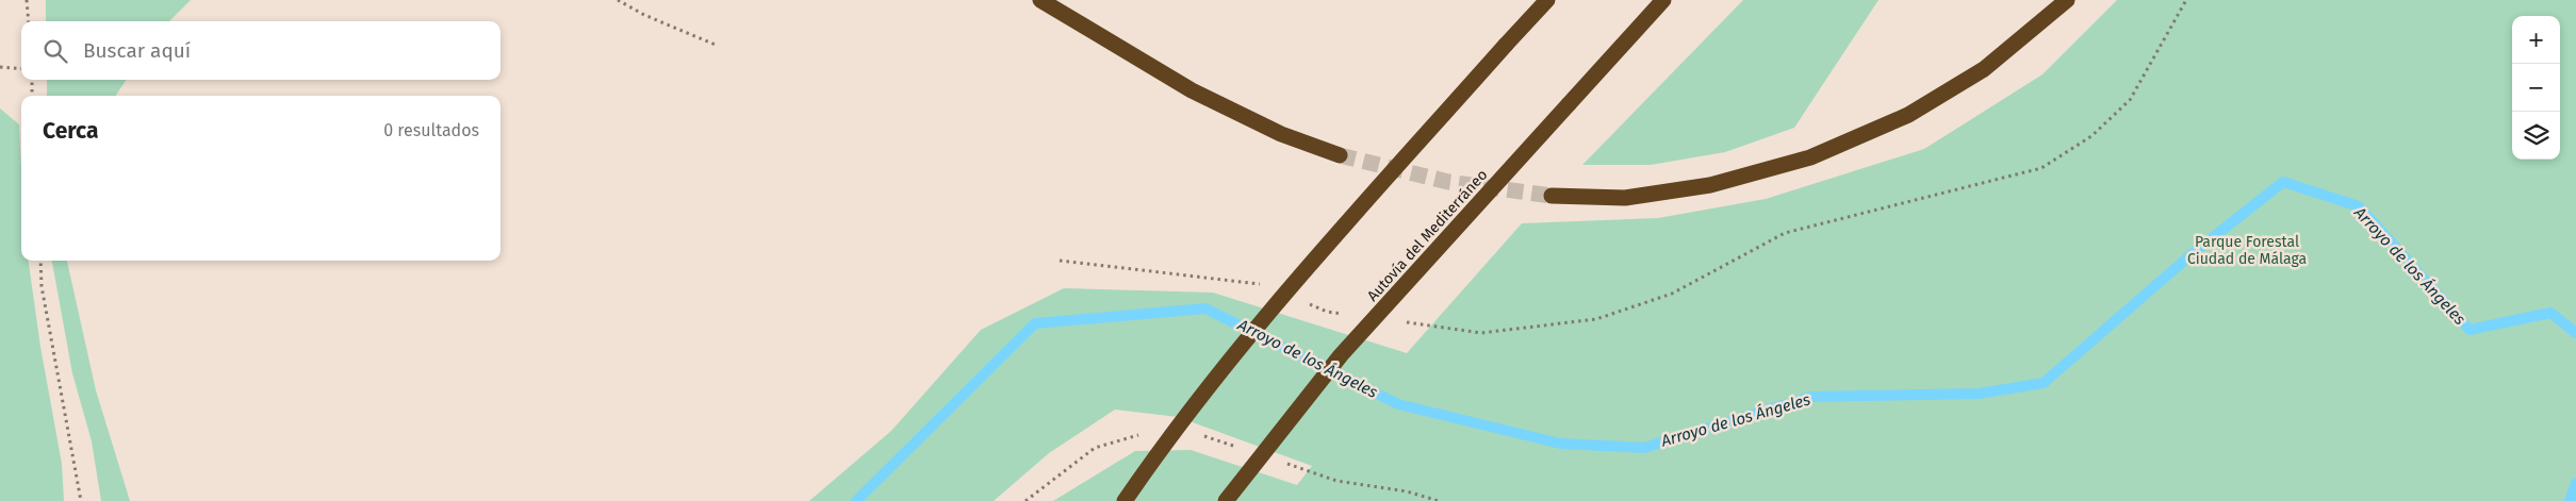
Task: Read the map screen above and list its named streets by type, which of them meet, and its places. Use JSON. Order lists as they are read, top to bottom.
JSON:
{
  "streets": {
    "highway": ["Autovía del Mediterráneo"]
  },
  "water": ["Arroyo de los Ángeles"],
  "parks": ["Parque Forestal Ciudad de Málaga"],
  "page": {
    "map_buttons": ["+", "−"],
    "search": "Buscar aquí",
    "heading": ["Cerca", "0 resultados"]
  }
}
